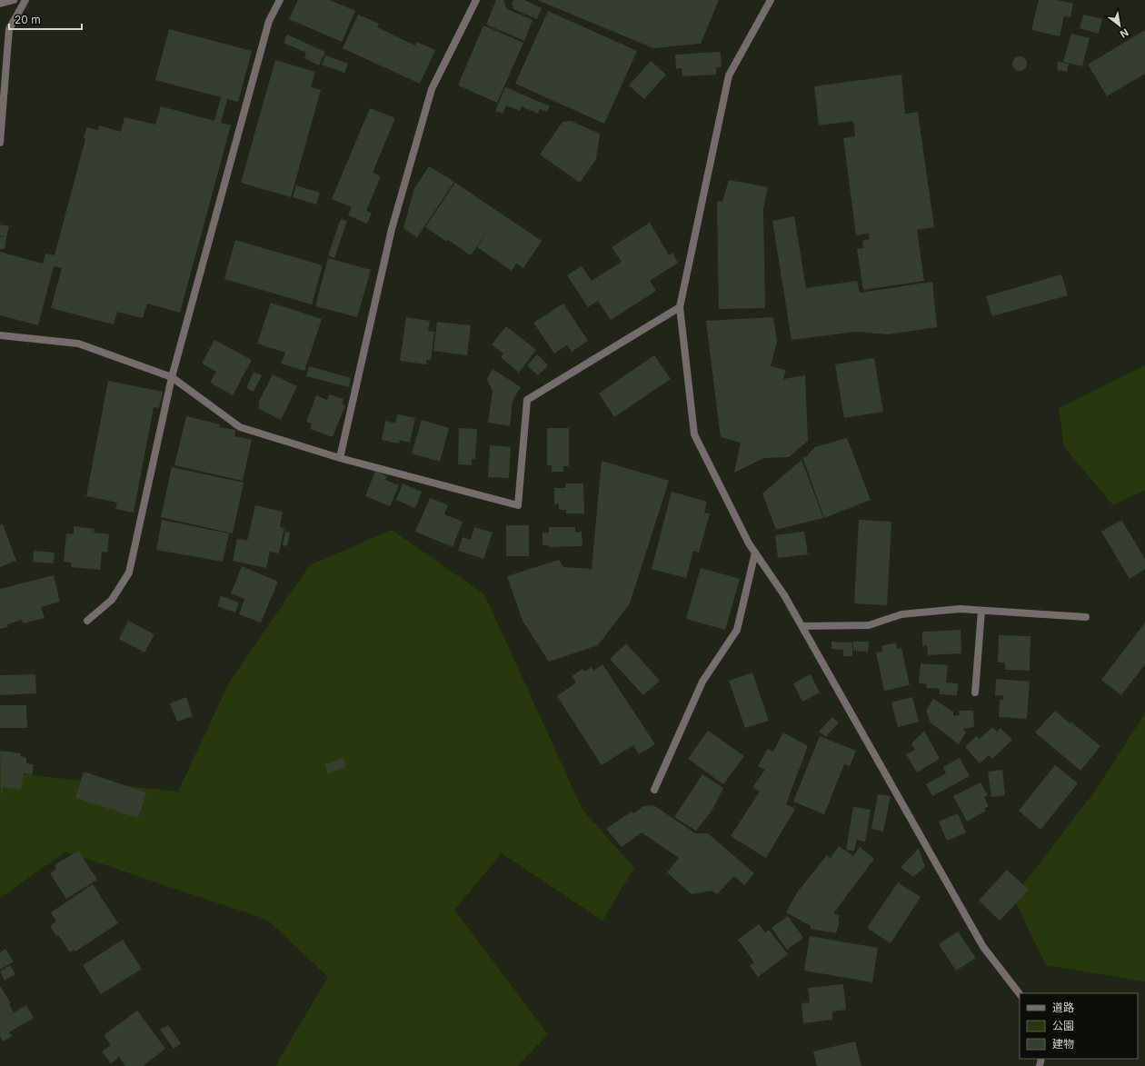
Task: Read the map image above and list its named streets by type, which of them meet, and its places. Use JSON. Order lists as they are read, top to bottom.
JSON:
{
  "legend": ["道路", "公園", "建物"],
  "scale_bar": "20 m",
  "north": "bottom right"
}
